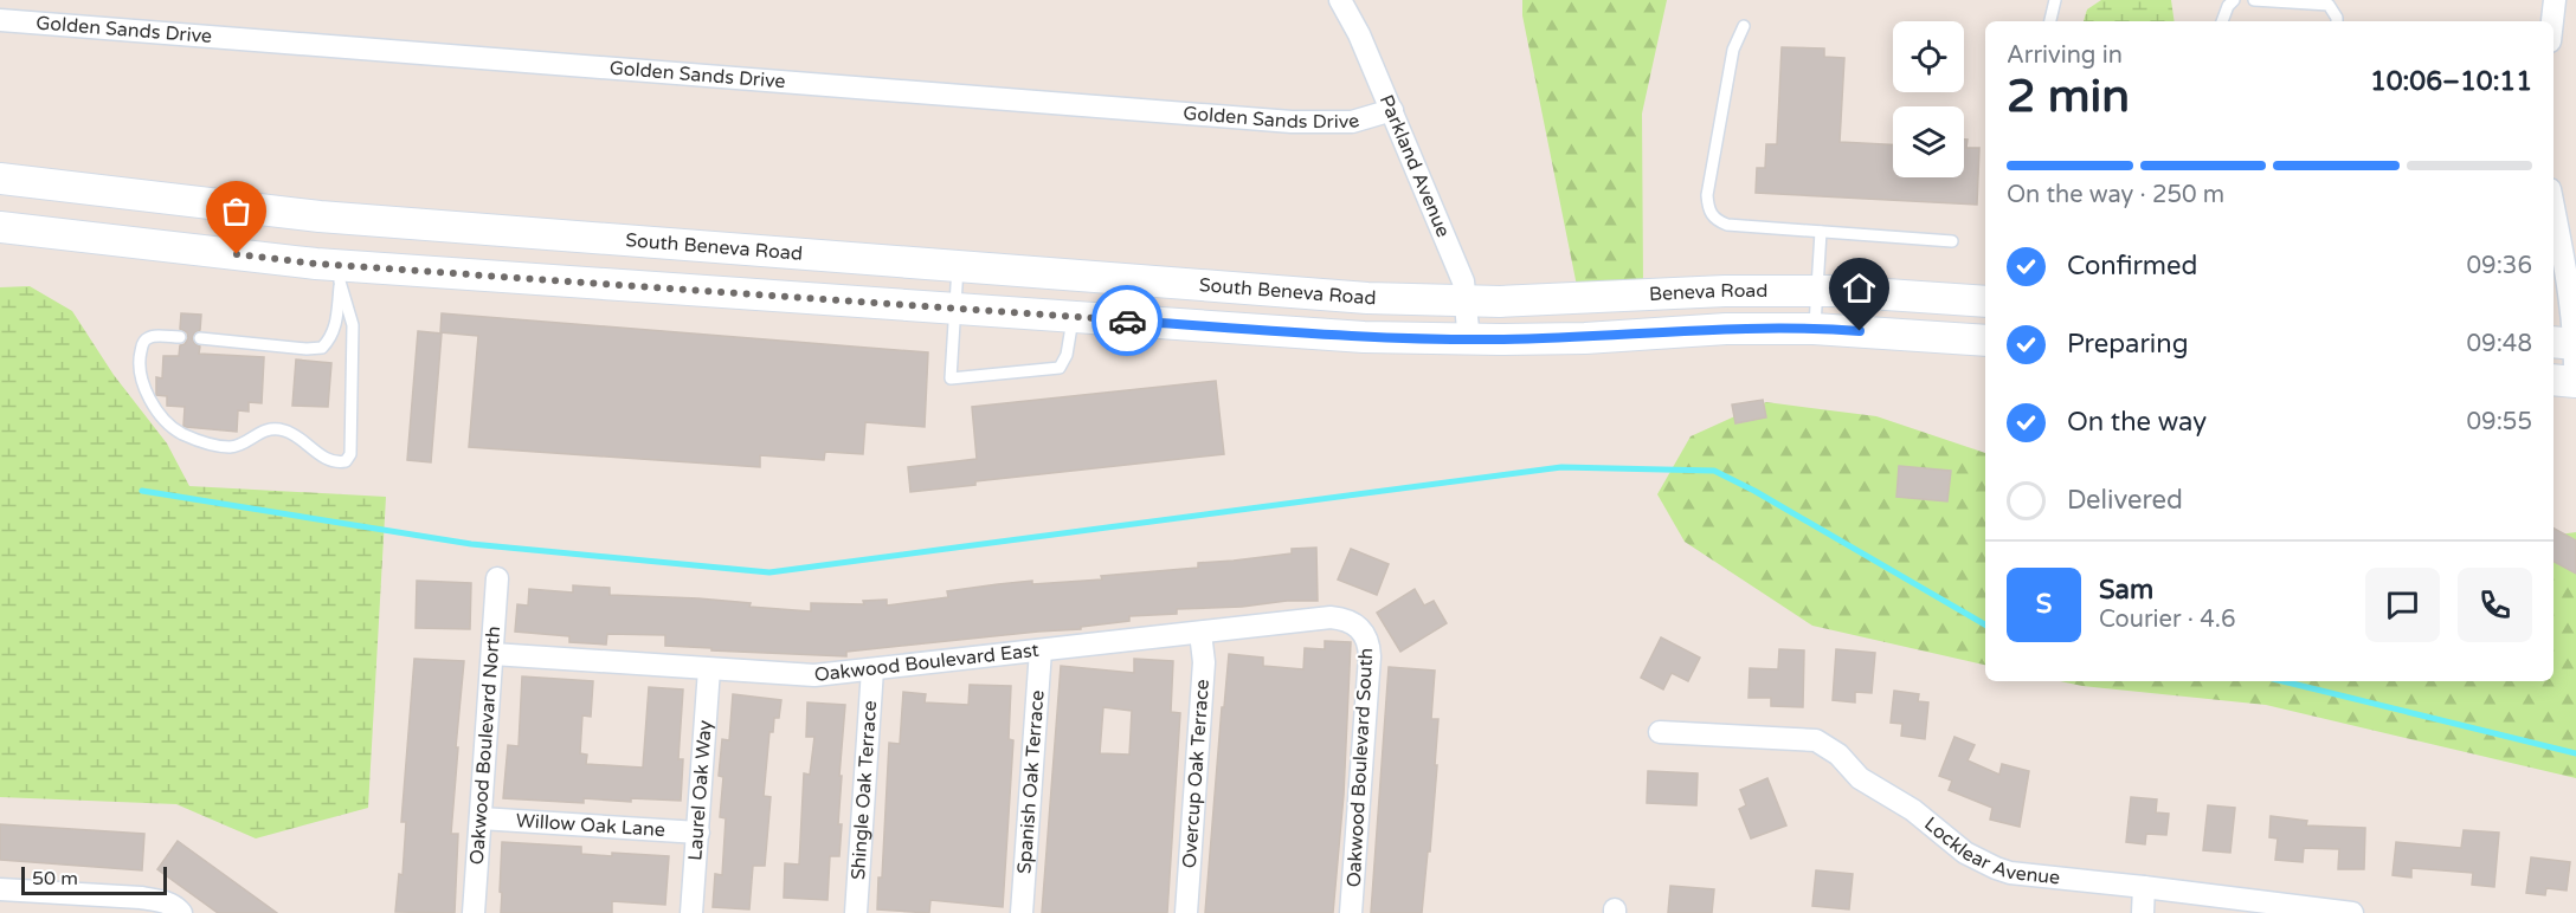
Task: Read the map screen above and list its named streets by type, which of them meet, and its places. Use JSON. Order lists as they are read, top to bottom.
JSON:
{
  "streets": {
    "main road": ["South Beneva Road", "Beneva Road"],
    "street": [
      "Golden Sands Drive",
      "Parkland Avenue",
      "Oakwood Boulevard East",
      "Oakwood Boulevard North",
      "Oakwood Boulevard South",
      "Overcup Oak Terrace",
      "Spanish Oak Terrace",
      "Laurel Oak Way",
      "Shingle Oak Terrace",
      "Willow Oak Lane",
      "Locklear Avenue"
    ]
  },
  "crossings": [
    ["Golden Sands Drive", "Parkland Avenue"],
    ["Parkland Avenue", "Beneva Road"],
    ["South Beneva Road", "Beneva Road"],
    ["Oakwood Boulevard East", "Oakwood Boulevard North"],
    ["Oakwood Boulevard East", "Oakwood Boulevard South"],
    ["Oakwood Boulevard East", "Overcup Oak Terrace"],
    ["Oakwood Boulevard East", "Spanish Oak Terrace"],
    ["Oakwood Boulevard East", "Laurel Oak Way"],
    ["Oakwood Boulevard East", "Shingle Oak Terrace"],
    ["Oakwood Boulevard North", "Willow Oak Lane"],
    ["Laurel Oak Way", "Willow Oak Lane"]
  ],
  "scale_bar": "50 m",
  "page": {
    "heading": ["2 min", "Arriving in", "10:06–10:11"],
    "panel": ["Sam", "Courier · 4.6"],
    "bar": "On the way · 250 m",
    "list": [
      ["Confirmed", "09:36"],
      ["Preparing", "09:48"],
      ["On the way", "09:55"],
      "Delivered"
    ],
    "round": "S",
    "scale": "50 m"
  }
}
